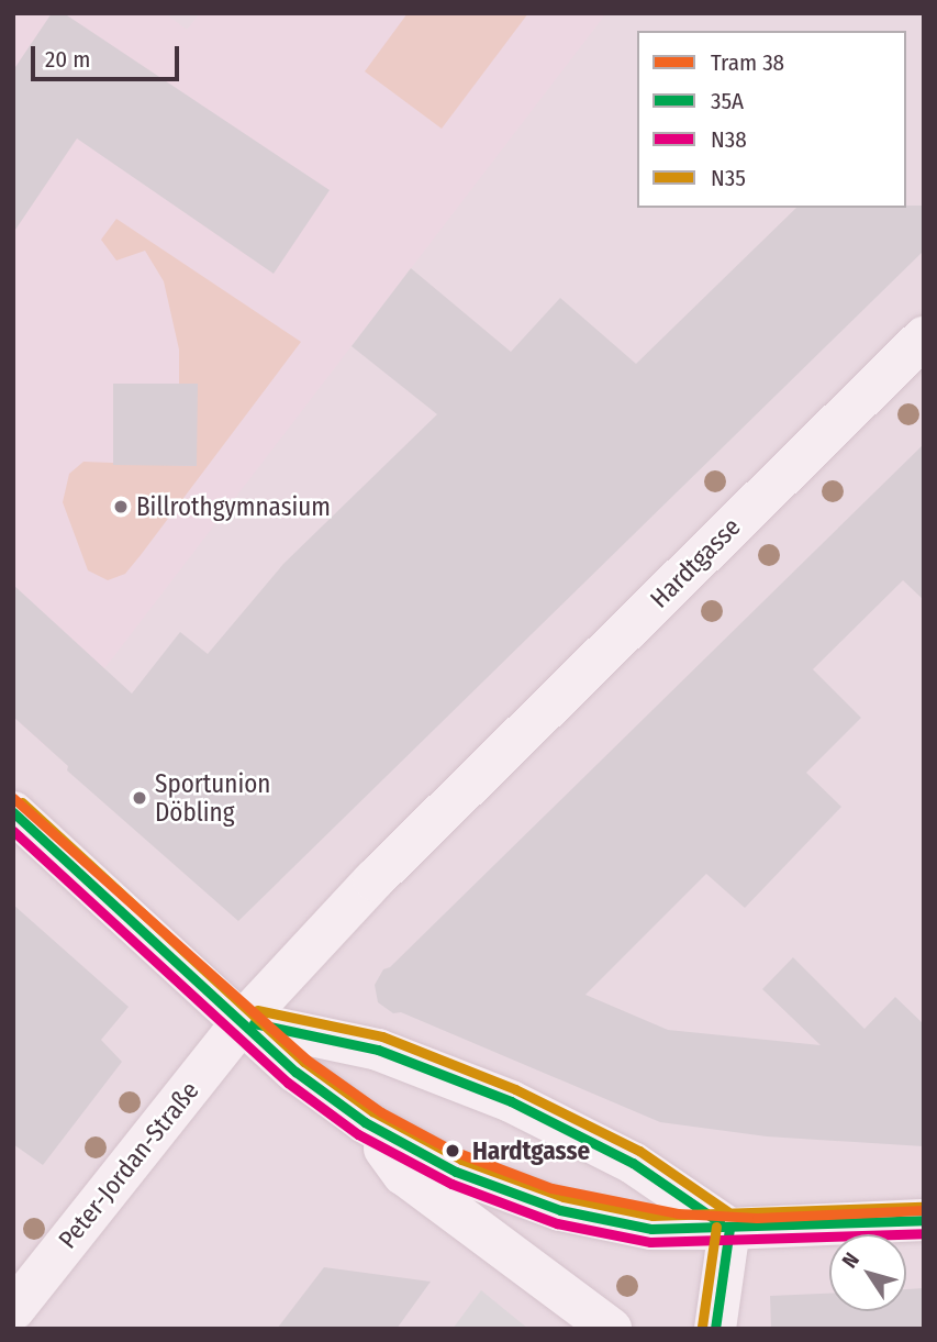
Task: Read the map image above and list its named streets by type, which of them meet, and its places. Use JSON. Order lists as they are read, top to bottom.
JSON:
{
  "streets": {
    "street": ["Hardtgasse", "Peter-Jordan-Straße"]
  },
  "crossings": [
    ["Hardtgasse", "Peter-Jordan-Straße"]
  ],
  "places": ["Billrothgymnasium", "Sportunion Döbling", "Hardtgasse"],
  "lines": [
    "tram line 38",
    "transit line N35",
    "transit line 35A",
    "transit line N38"
  ],
  "legend": [
    "Tram 38",
    "35A",
    "N38",
    "N35"
  ],
  "scale_bar": "20 m",
  "north": "top left"
}
